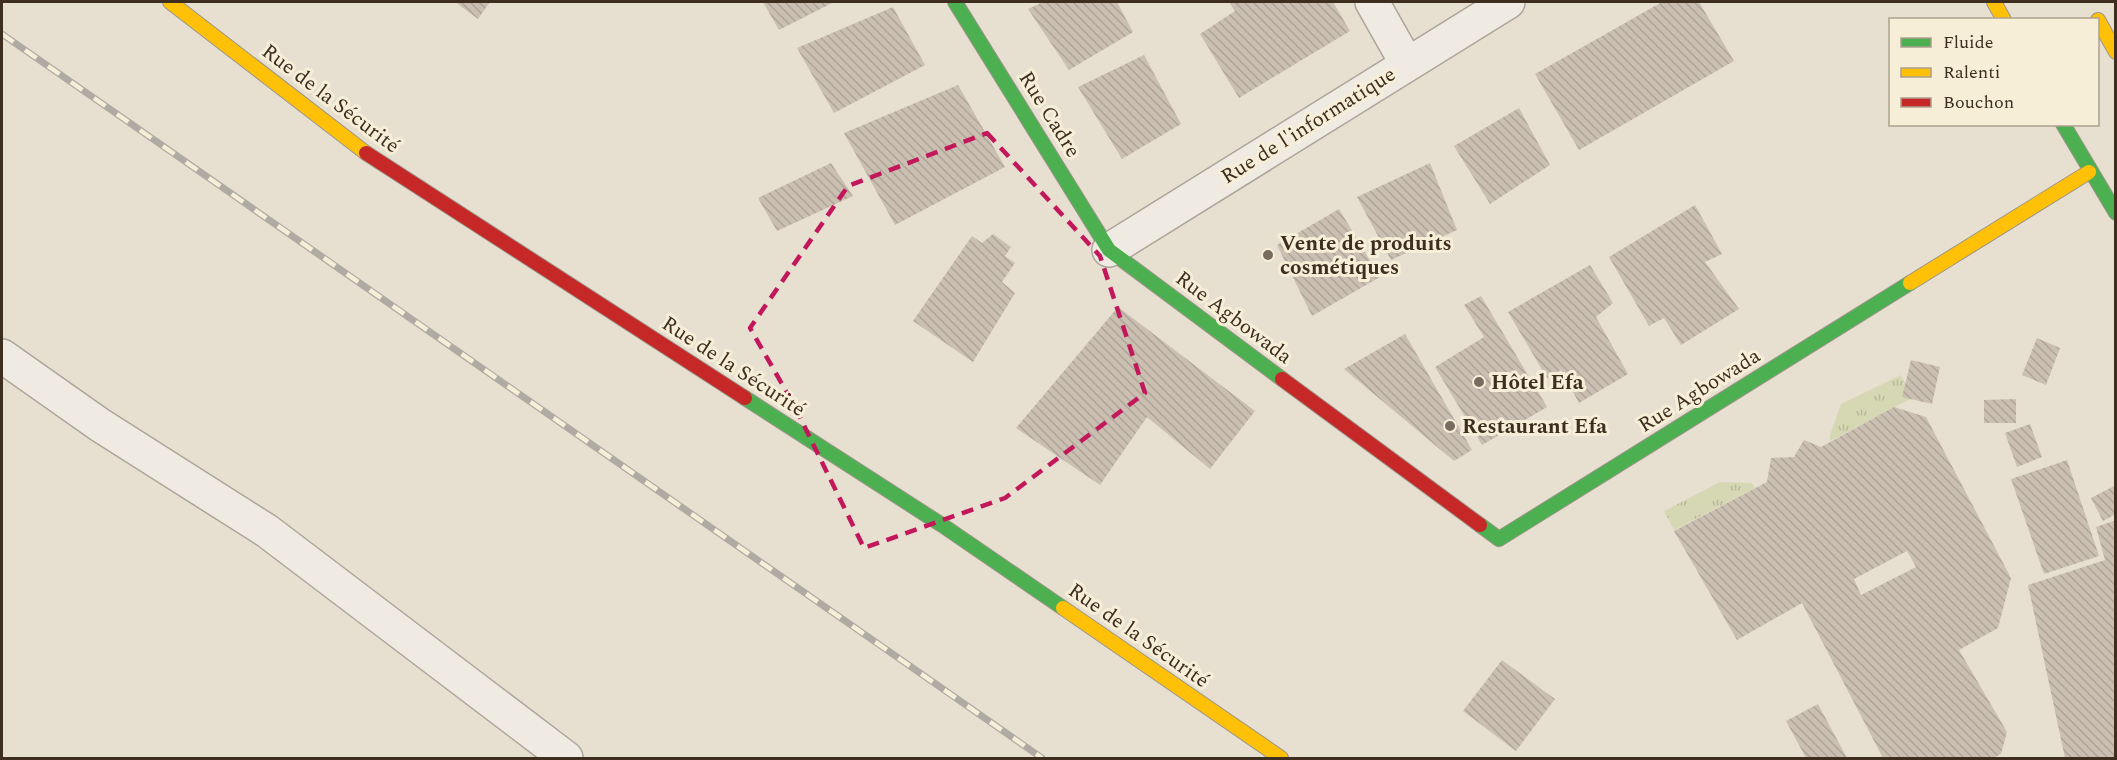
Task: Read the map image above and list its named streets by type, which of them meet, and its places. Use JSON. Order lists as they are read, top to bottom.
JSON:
{
  "streets": {
    "main road": ["Rue de la Sécurité", "Rue Cadre", "Rue Agbowada"],
    "street": ["Rue de l'informatique"]
  },
  "crossings": [
    ["Rue Cadre", "Rue de l'informatique"],
    ["Rue Cadre", "Rue Agbowada"],
    ["Rue de l'informatique", "Rue Agbowada"]
  ],
  "places": ["Vente de produits cosmétiques", "Hôtel Efa", "Restaurant Efa"],
  "legend": ["Fluide", "Ralenti", "Bouchon"]
}
